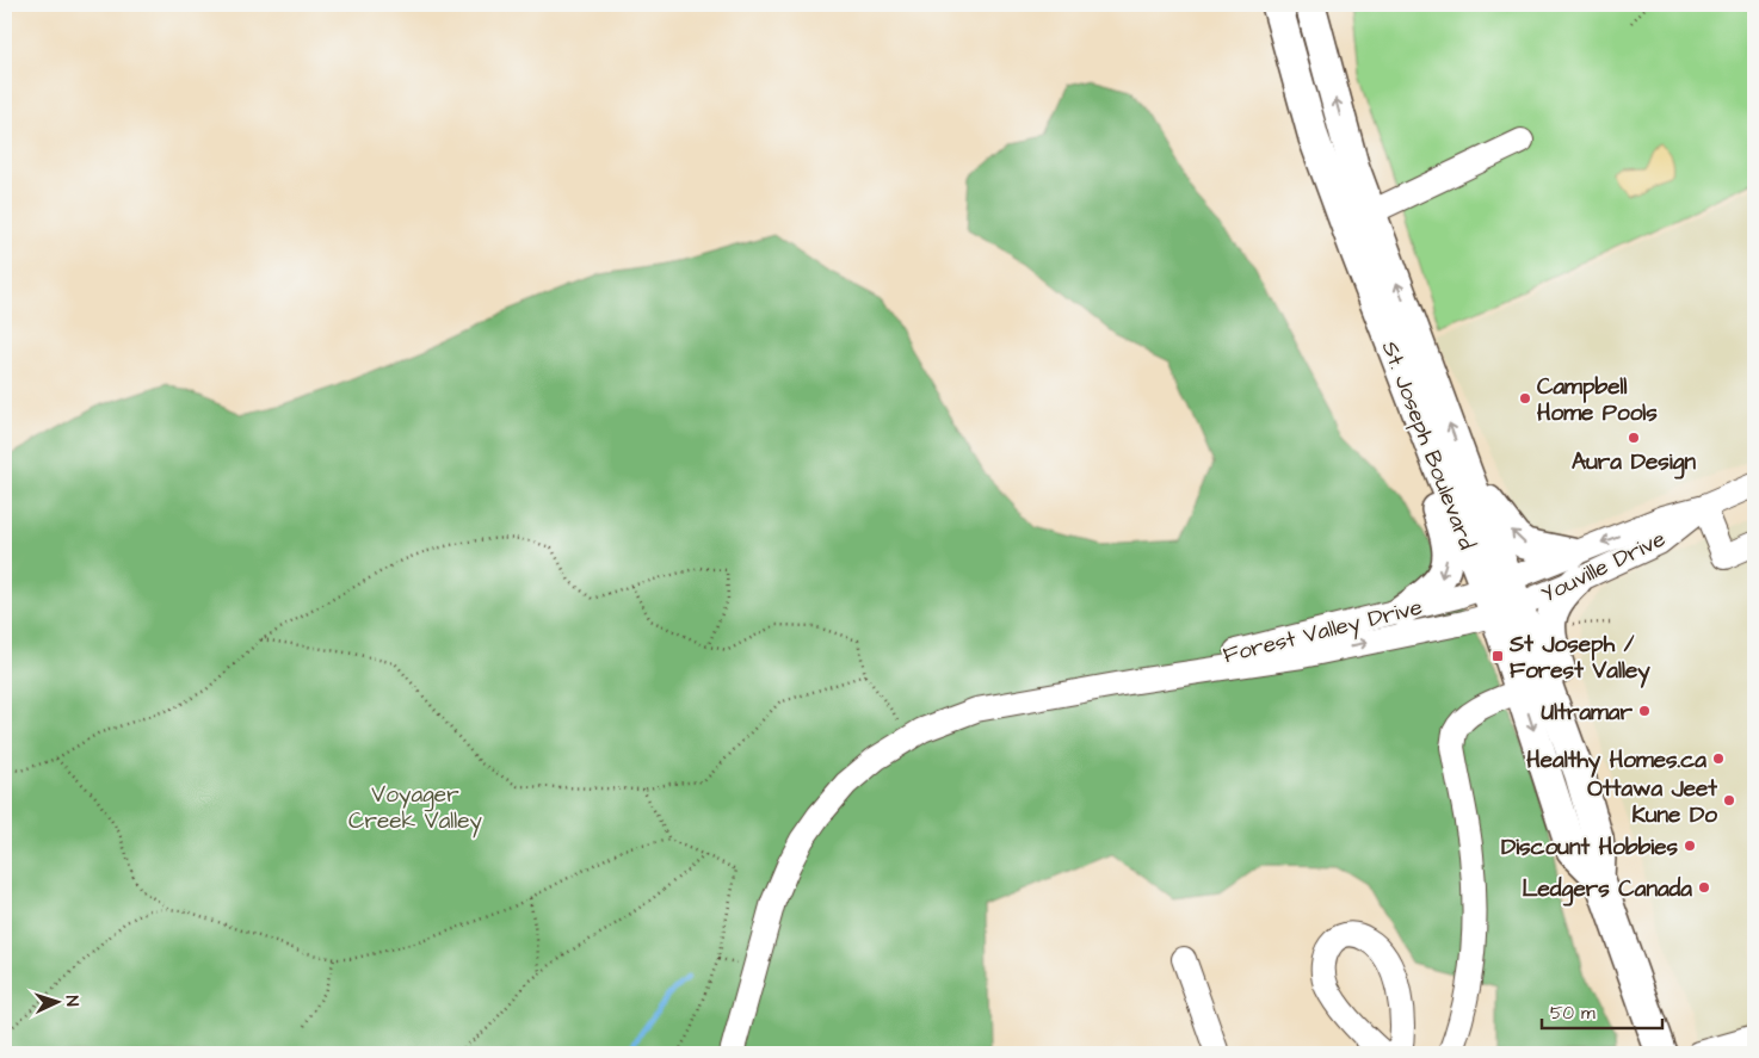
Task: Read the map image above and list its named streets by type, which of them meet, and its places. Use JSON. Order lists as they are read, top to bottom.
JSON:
{
  "streets": {
    "main road": ["St. Joseph Boulevard"],
    "street": ["Youville Drive", "Forest Valley Drive"]
  },
  "crossings": [
    ["St. Joseph Boulevard", "Youville Drive"],
    ["St. Joseph Boulevard", "Forest Valley Drive"],
    ["Youville Drive", "Forest Valley Drive"]
  ],
  "parks": ["Voyager Creek Valley"],
  "places": {
    "other": [
      "Campbell Home Pools",
      "Aura Design",
      "Ultramar",
      "Healthy Homes.ca",
      "Ottawa Jeet Kune Do",
      "Discount Hobbies",
      "Ledgers Canada"
    ],
    "transit": ["St Joseph / Forest Valley"]
  },
  "scale_bar": "50 m",
  "north": "right"
}
